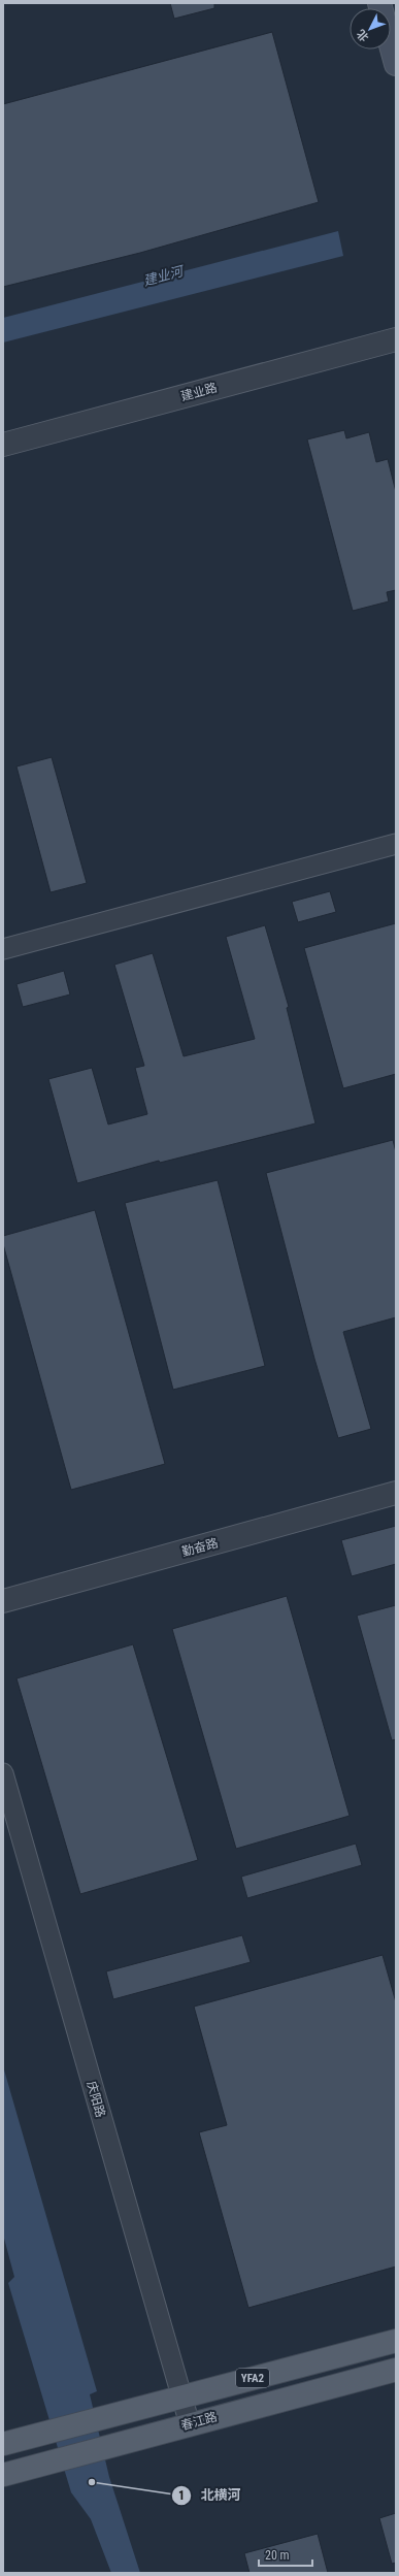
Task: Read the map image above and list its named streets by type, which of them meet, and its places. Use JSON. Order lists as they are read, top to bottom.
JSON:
{
  "streets": {
    "main road": ["YFA2", "春江路"],
    "street": ["建业路", "勤奋路", "庆阳路"]
  },
  "crossings": [
    ["庆阳路", "YFA2"],
    ["庆阳路", "春江路"]
  ],
  "water": ["建业河"],
  "places": ["北横河"],
  "scale_bar": "20 m",
  "north": "bottom left"
}
